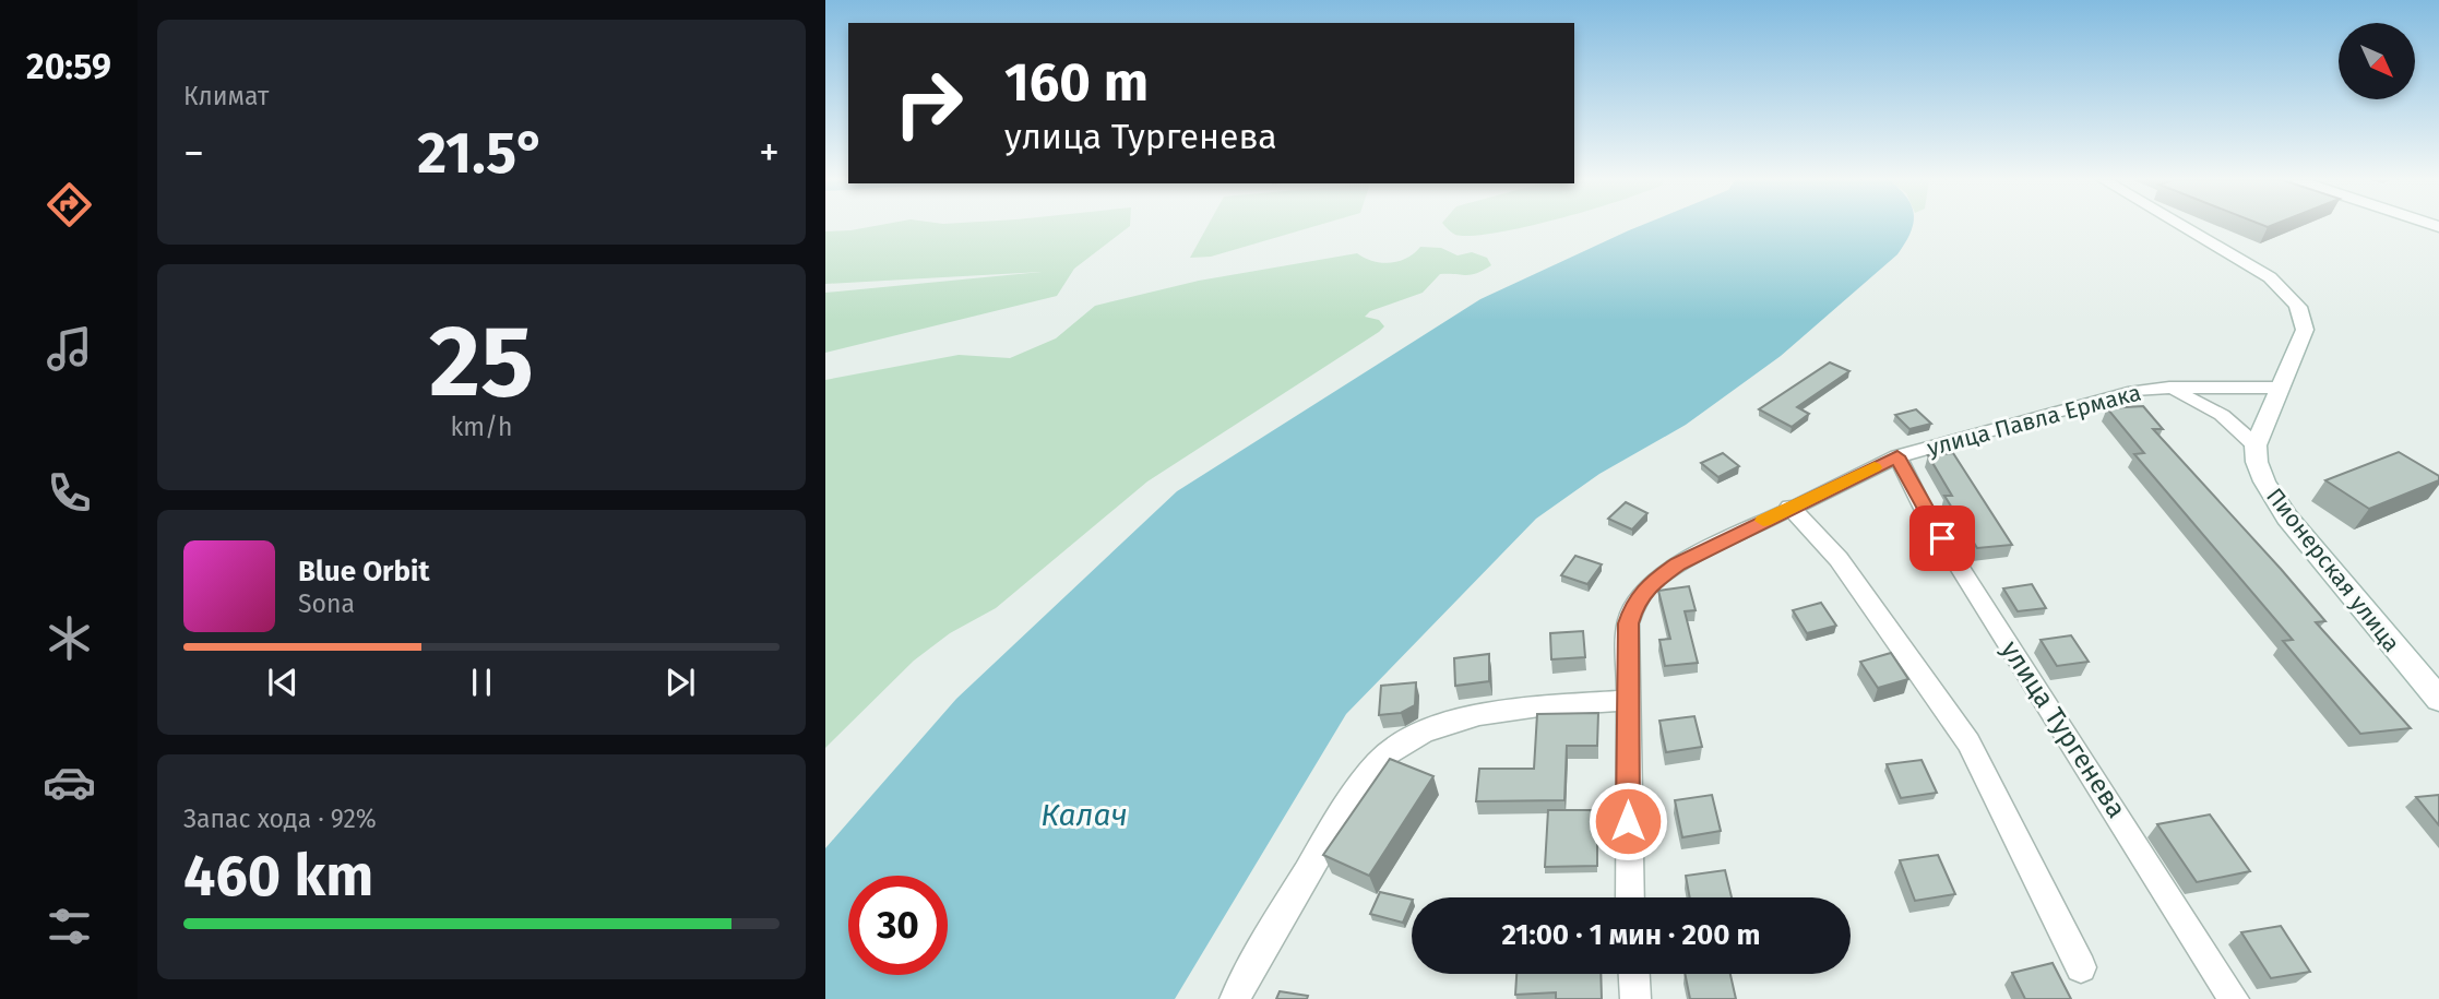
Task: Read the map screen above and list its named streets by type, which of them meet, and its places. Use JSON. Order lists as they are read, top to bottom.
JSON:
{
  "streets": {
    "street": ["улица Павла Ермака", "Пионерская улица", "улица Тургенева"]
  },
  "crossings": [
    ["улица Павла Ермака", "улица Тургенева"]
  ],
  "water": ["Калач"],
  "north": "bottom right",
  "page": {
    "tabs": "20:59",
    "tile": [
      "Климат",
      ["25", "km/h"],
      ["Запас хода · 92%", "460 km"]
    ],
    "turn": ["160 m", "улица Тургенева"],
    "heat": ["−", "21.5°", "+"],
    "song": ["Blue Orbit", "Sona"],
    "limit": "30",
    "trip": "21:00 · 1 мин · 200 m"
  }
}
